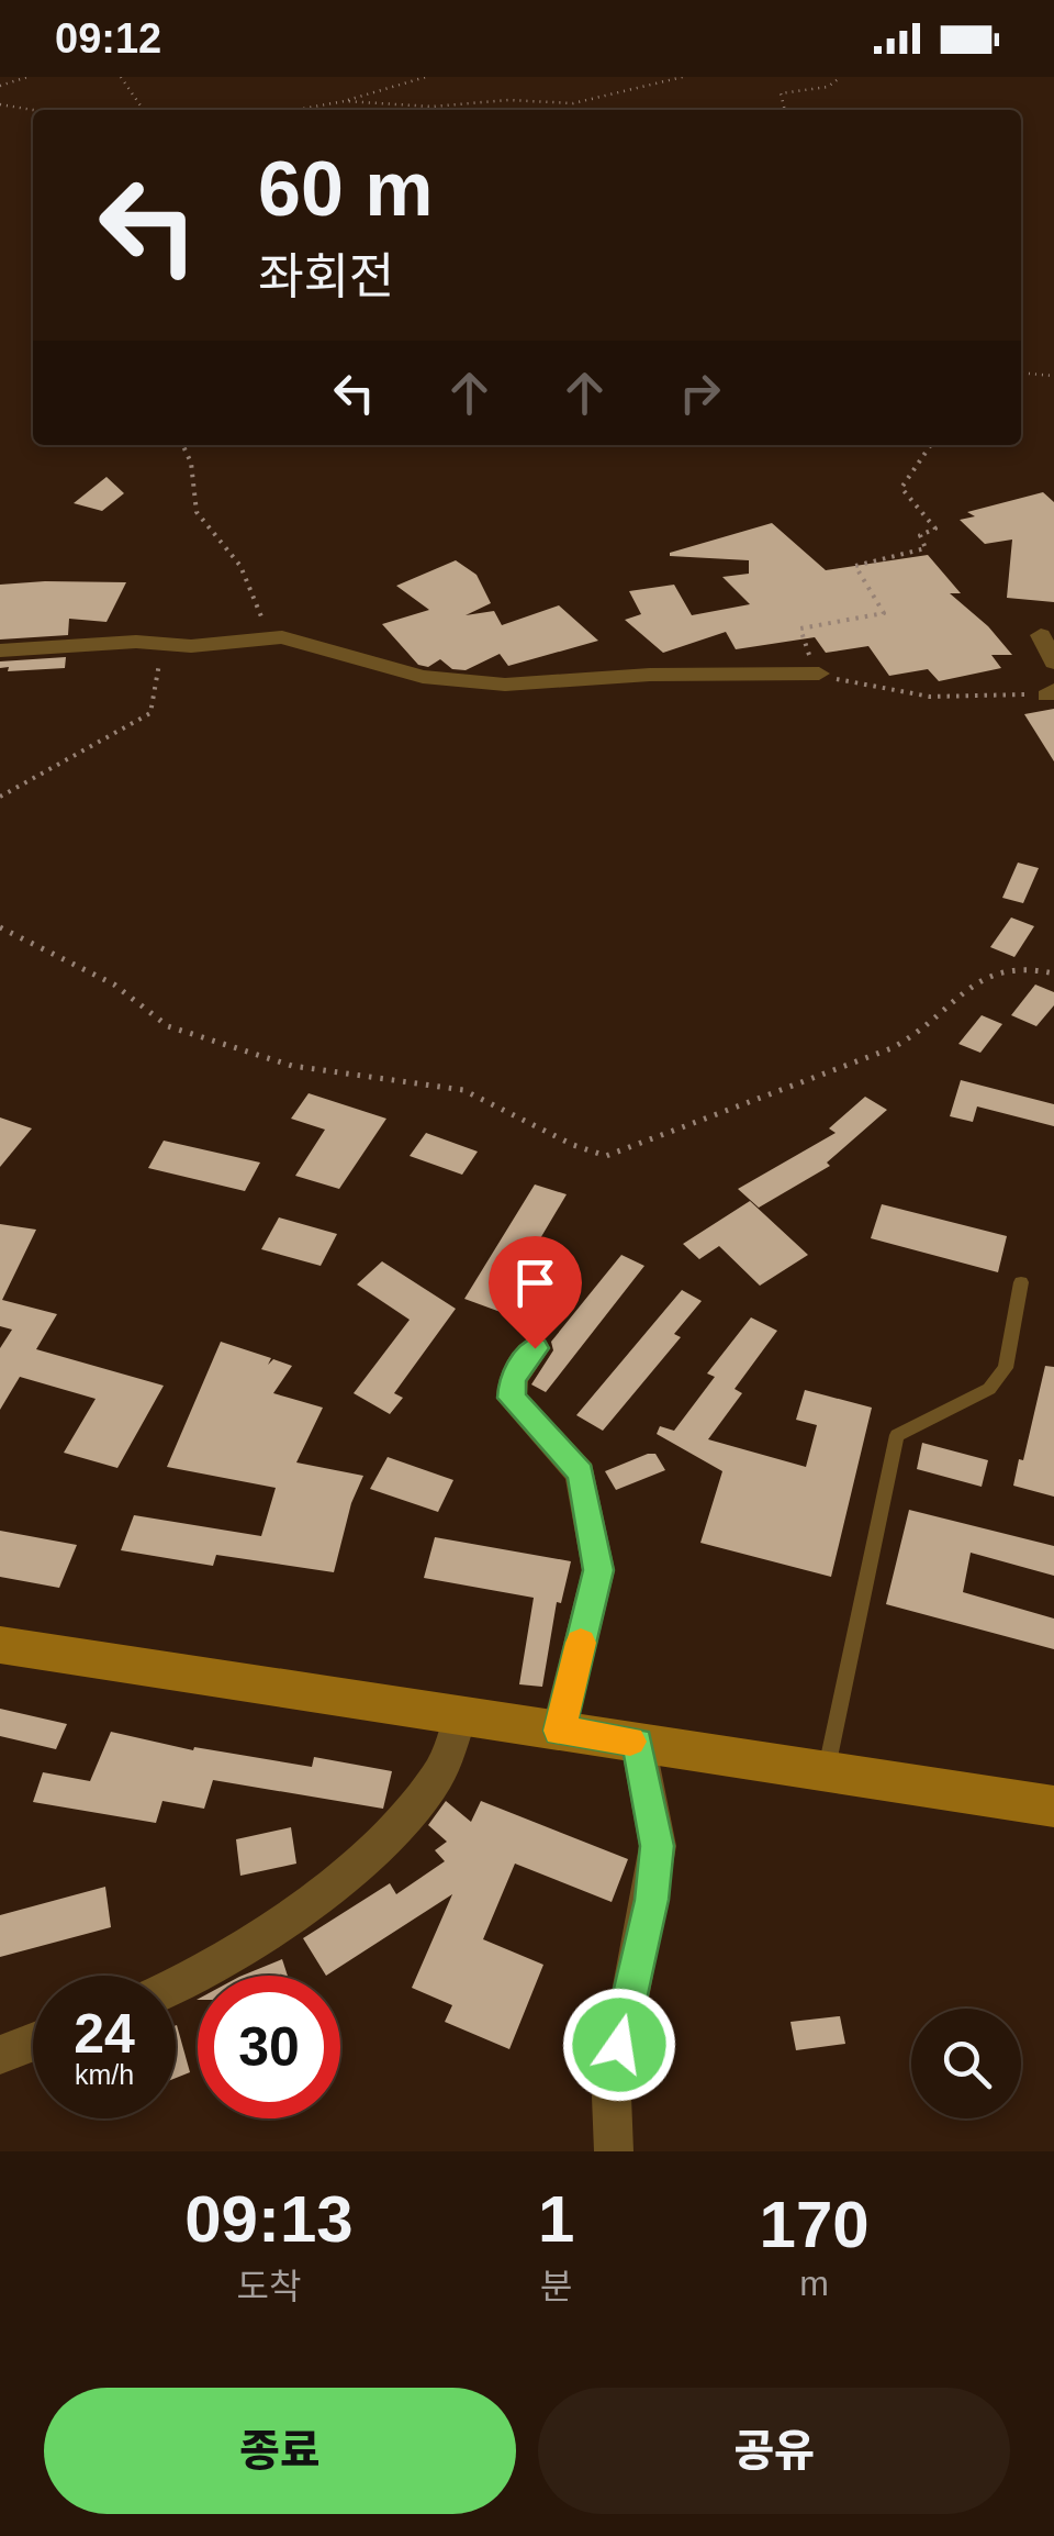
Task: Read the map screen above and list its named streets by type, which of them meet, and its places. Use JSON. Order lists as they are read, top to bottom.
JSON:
{
  "page": {
    "status": "09:12",
    "turn": ["60 m", "좌회전"],
    "speed": "24 km/h",
    "limit": "30",
    "eta": [
      "09:13",
      "도착",
      "1",
      "분",
      "170",
      "m"
    ],
    "buttons": ["종료", "공유"]
  }
}
